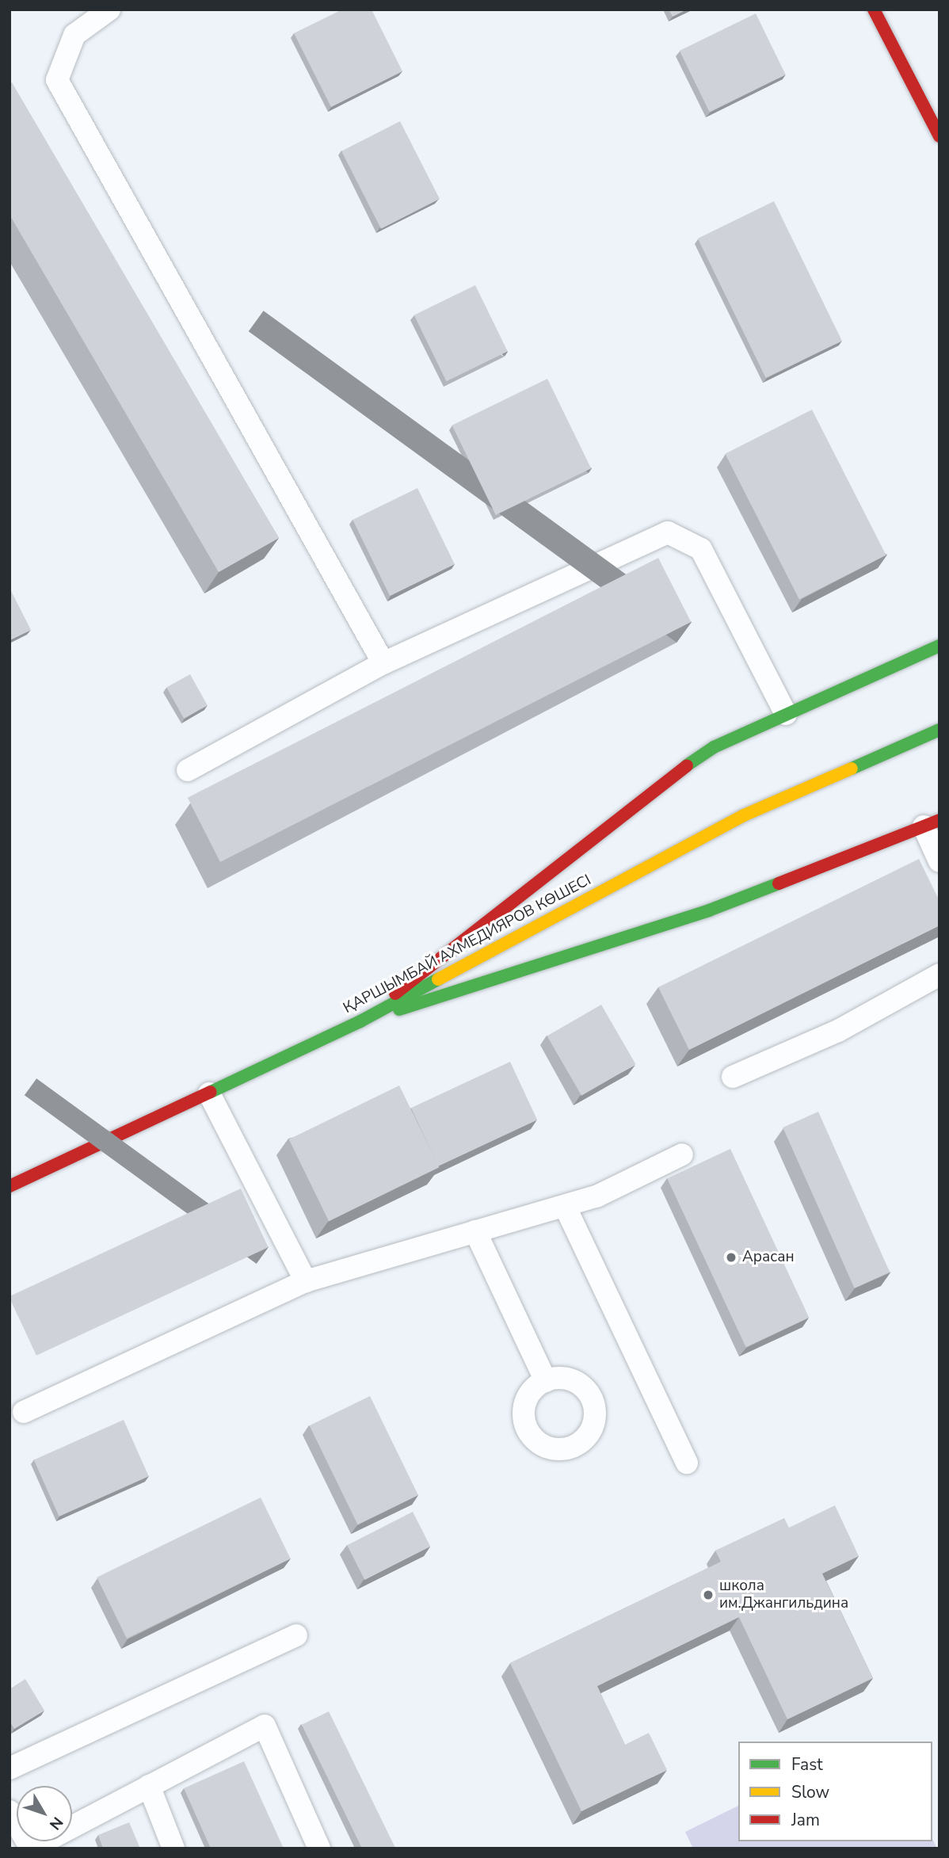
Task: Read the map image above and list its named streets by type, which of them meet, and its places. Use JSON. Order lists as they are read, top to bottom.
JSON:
{
  "streets": {
    "street": ["ҚАРШЫМБАЙ АХМЕДИЯРОВ КӨШЕСІ"]
  },
  "places": ["Арасан", "школа им.Джангильдина"],
  "legend": ["Fast", "Slow", "Jam"],
  "north": "bottom right"
}
